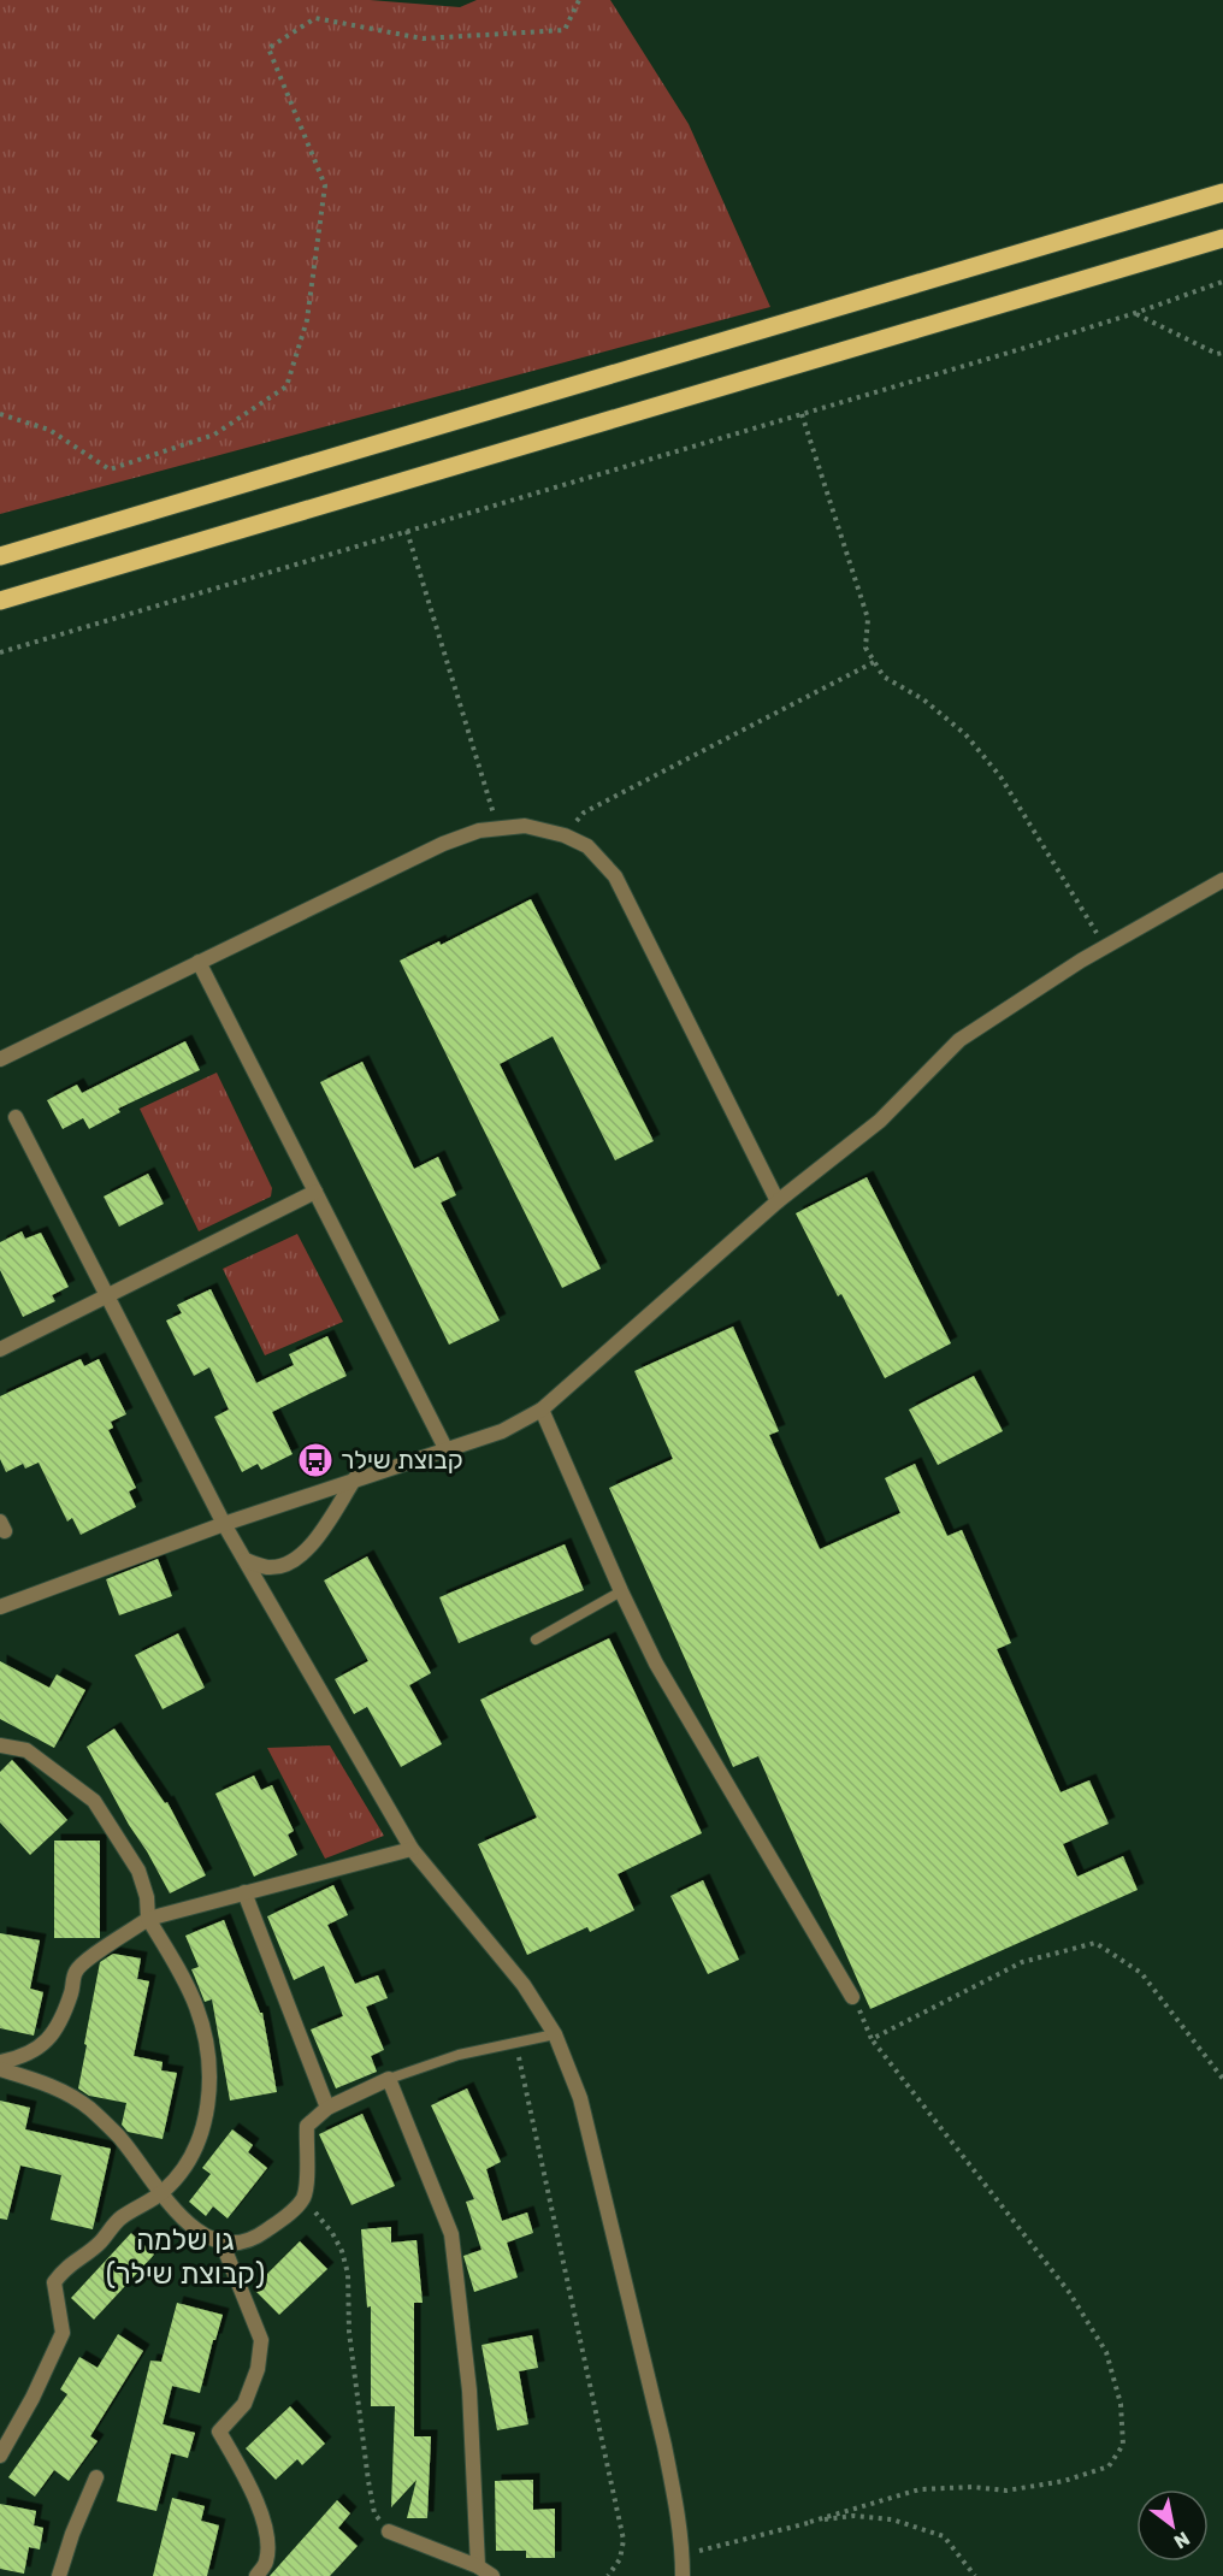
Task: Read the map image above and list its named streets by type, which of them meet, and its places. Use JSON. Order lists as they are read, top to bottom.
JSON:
{
  "districts": ["גן שלמה (קבוצת שילר)"],
  "places": {
    "bus stop": ["קבוצת שילר"]
  },
  "north": "bottom right"
}
